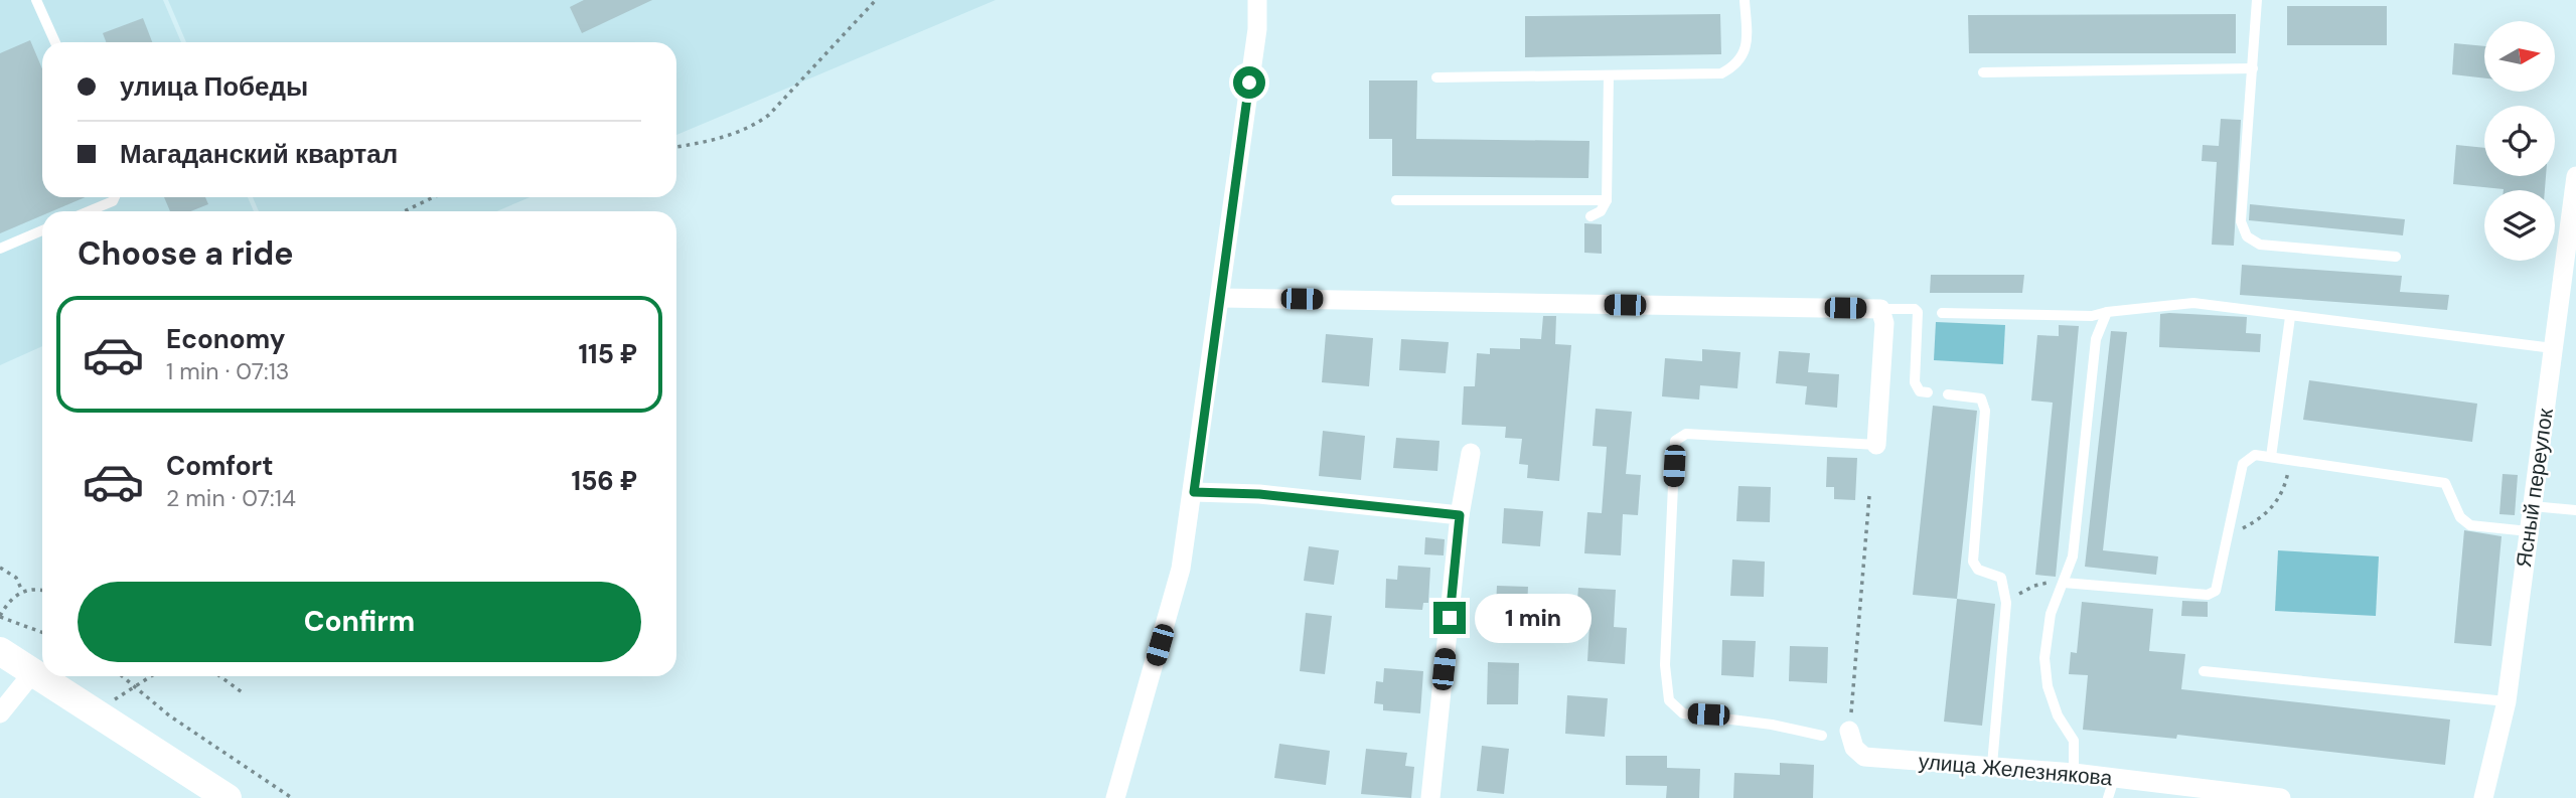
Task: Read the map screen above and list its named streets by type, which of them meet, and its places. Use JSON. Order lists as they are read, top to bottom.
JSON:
{
  "streets": {
    "street": ["Ясный переулок", "улица Железнякова"]
  },
  "north": "right",
  "page": {
    "banner": ["улица Победы", "Магаданский квартал"],
    "heading": "Choose a ride",
    "list": [
      {
        "name": "Economy",
        "note": "1 min · 07:13",
        "value": "115 ₽"
      },
      {
        "name": "Comfort",
        "note": "2 min · 07:14",
        "value": "156 ₽"
      }
    ],
    "buttons": "Confirm",
    "bubble": "1 min"
  }
}
